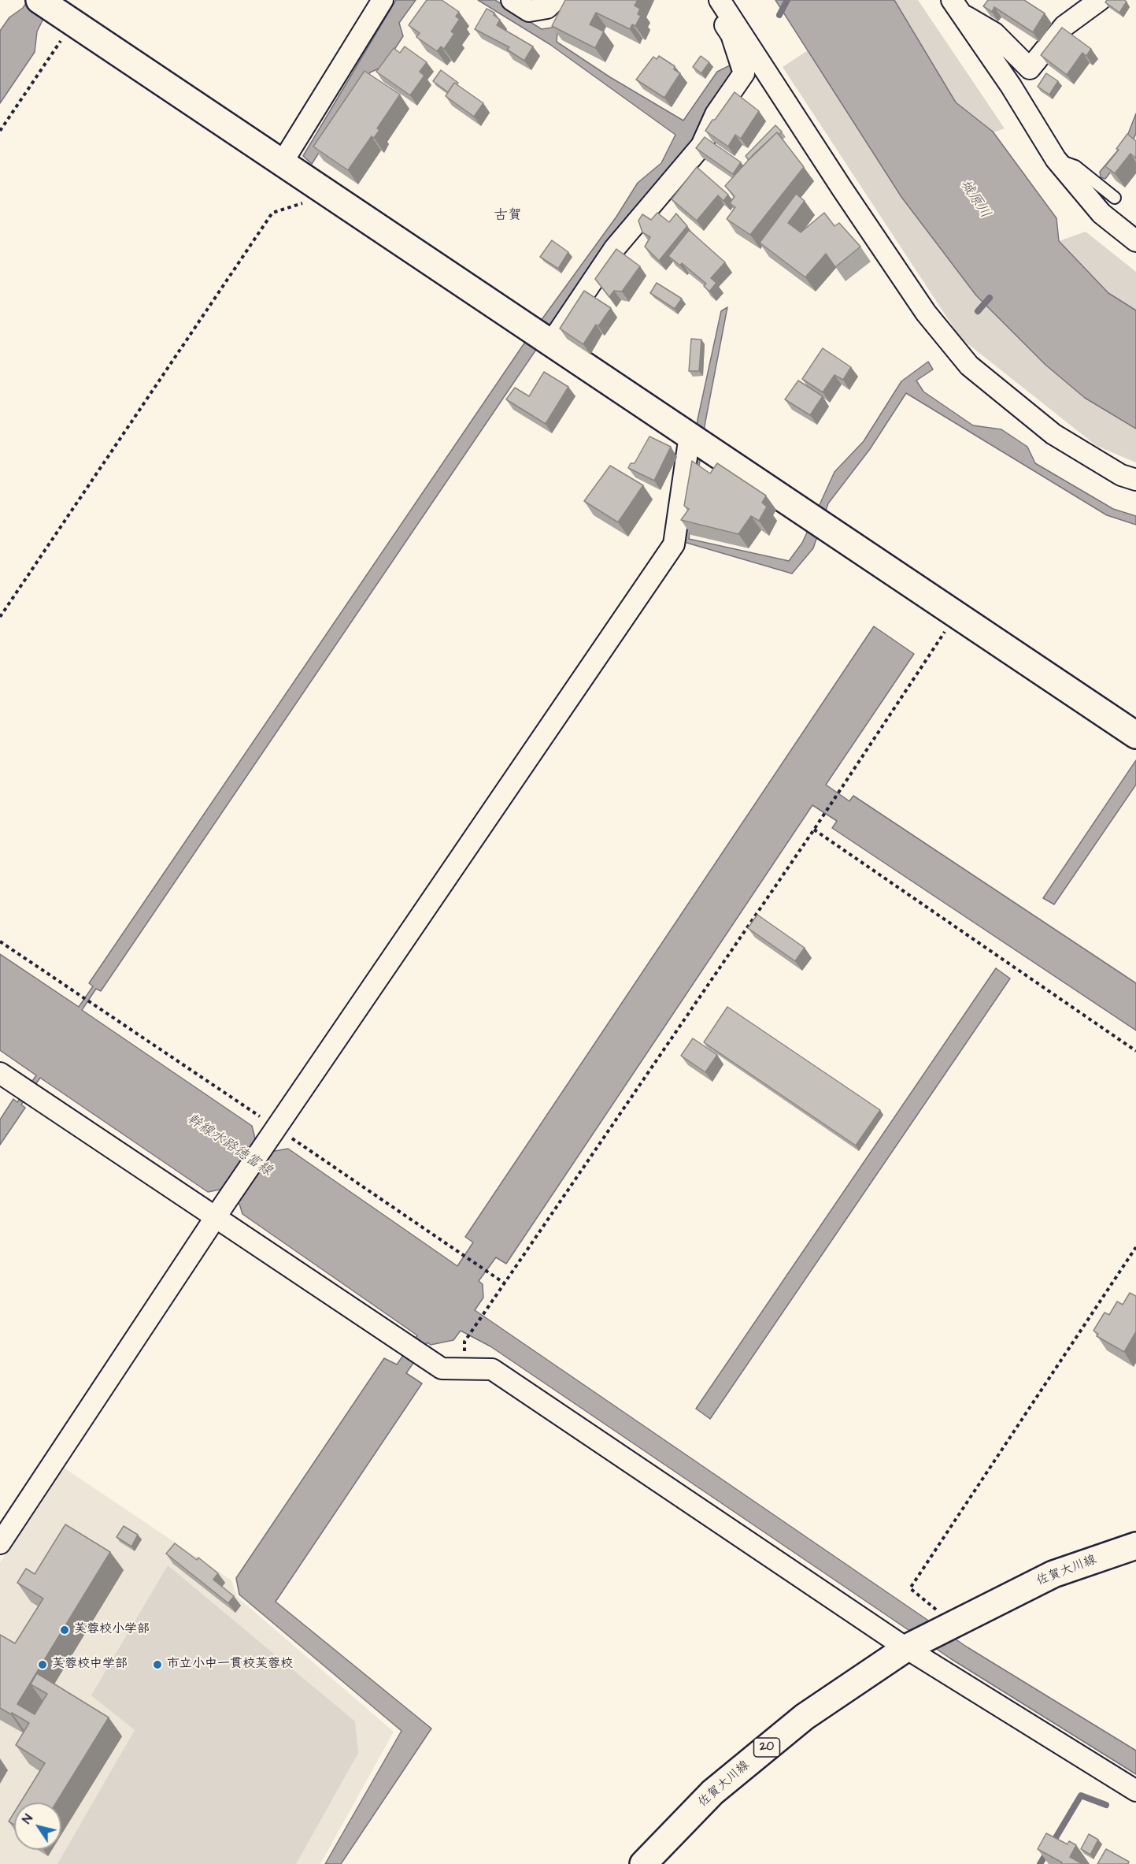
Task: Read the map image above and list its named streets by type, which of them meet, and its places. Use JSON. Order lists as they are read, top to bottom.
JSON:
{
  "streets": {
    "street": ["佐賀大川線", "20"]
  },
  "crossings": [
    ["佐賀大川線", "20"]
  ],
  "districts": ["古賀"],
  "water": ["城原川", "幹線水路徳富線"],
  "places": ["芙蓉校小学部", "芙蓉校中学部", "市立小中一貫校芙蓉校"],
  "north": "top left"
}
